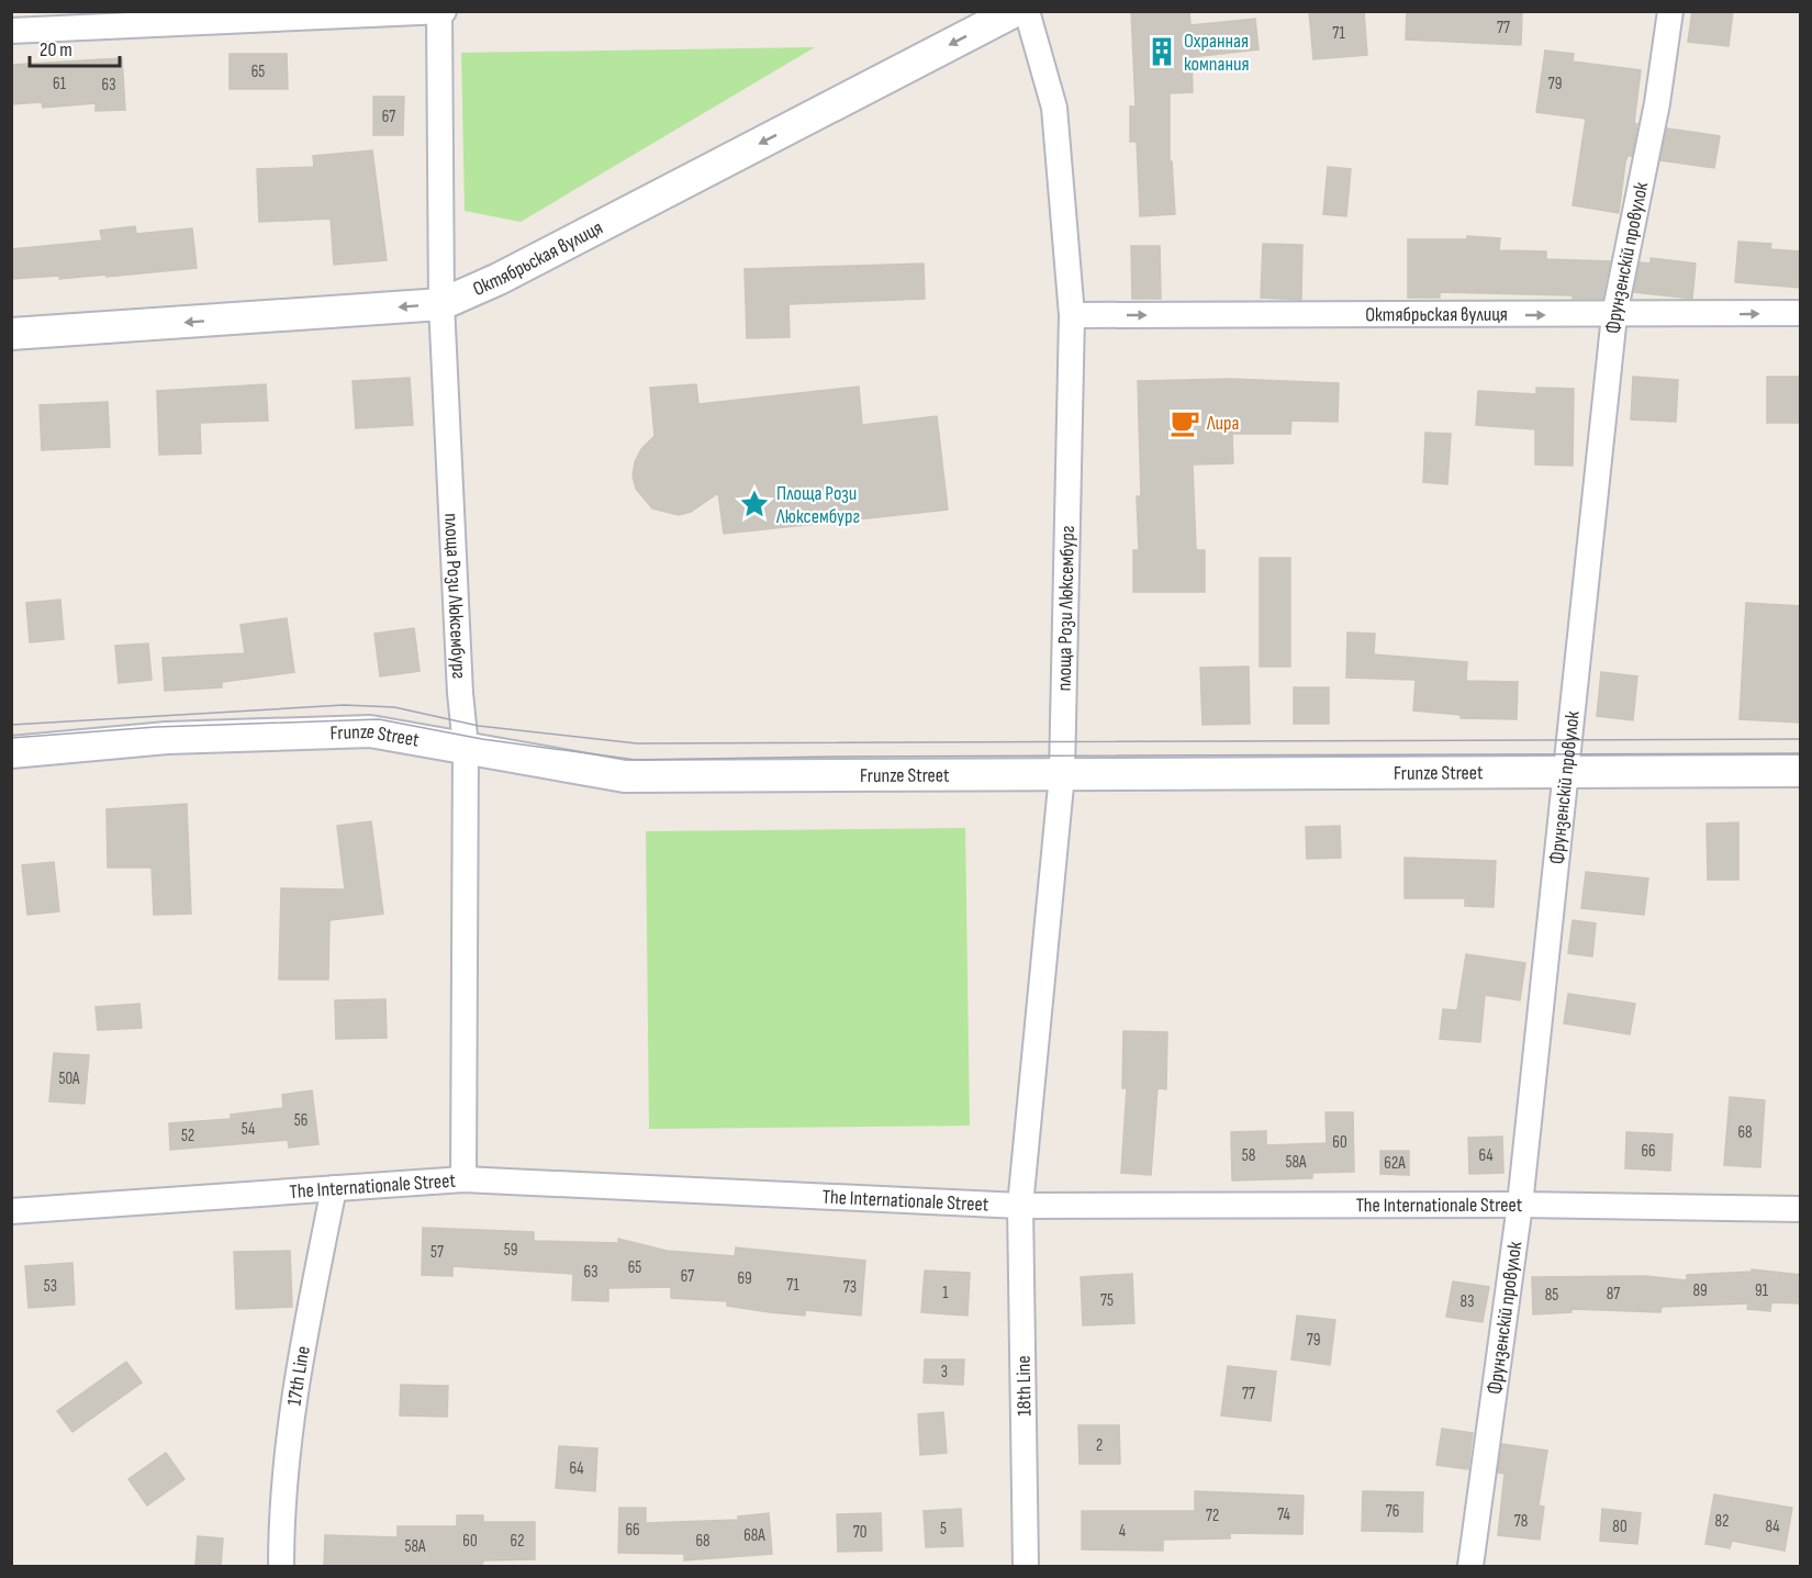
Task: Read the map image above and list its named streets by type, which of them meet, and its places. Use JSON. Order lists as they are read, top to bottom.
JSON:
{
  "streets": {
    "street": [
      "Октябрьская вулиця",
      "Фрунзенскій провулок",
      "площа Рози Люксембург",
      "Frunze Street",
      "The Internationale Street",
      "17th Line",
      "18th Line"
    ]
  },
  "crossings": [
    ["Октябрьская вулиця", "Фрунзенскій провулок"],
    ["Октябрьская вулиця", "площа Рози Люксембург"],
    ["Фрунзенскій провулок", "Frunze Street"],
    ["Фрунзенскій провулок", "The Internationale Street"],
    ["площа Рози Люксембург", "Frunze Street"],
    ["площа Рози Люксембург", "The Internationale Street"],
    ["площа Рози Люксембург", "18th Line"],
    ["The Internationale Street", "17th Line"],
    ["The Internationale Street", "18th Line"]
  ],
  "places": {
    "building": ["Охранная компания"],
    "cafe": ["Лира"],
    "place": ["Площа Рози Люксембург"]
  },
  "house_numbers": [
    "77",
    "71",
    "65",
    "61",
    "79",
    "63",
    "67",
    "50А",
    "56",
    "54",
    "68",
    "52",
    "60",
    "66",
    "58",
    "64",
    "58А",
    "62А",
    "59",
    "57",
    "65",
    "63",
    "67",
    "69",
    "71",
    "53",
    "73",
    "89",
    "91",
    "1",
    "87",
    "85",
    "75",
    "83",
    "79",
    "3",
    "77",
    "2",
    "64",
    "76",
    "74",
    "72",
    "78",
    "82",
    "80",
    "84",
    "5",
    "66",
    "4",
    "70",
    "68А",
    "60",
    "62",
    "68",
    "58А"
  ],
  "scale_bar": "20 m"
}
